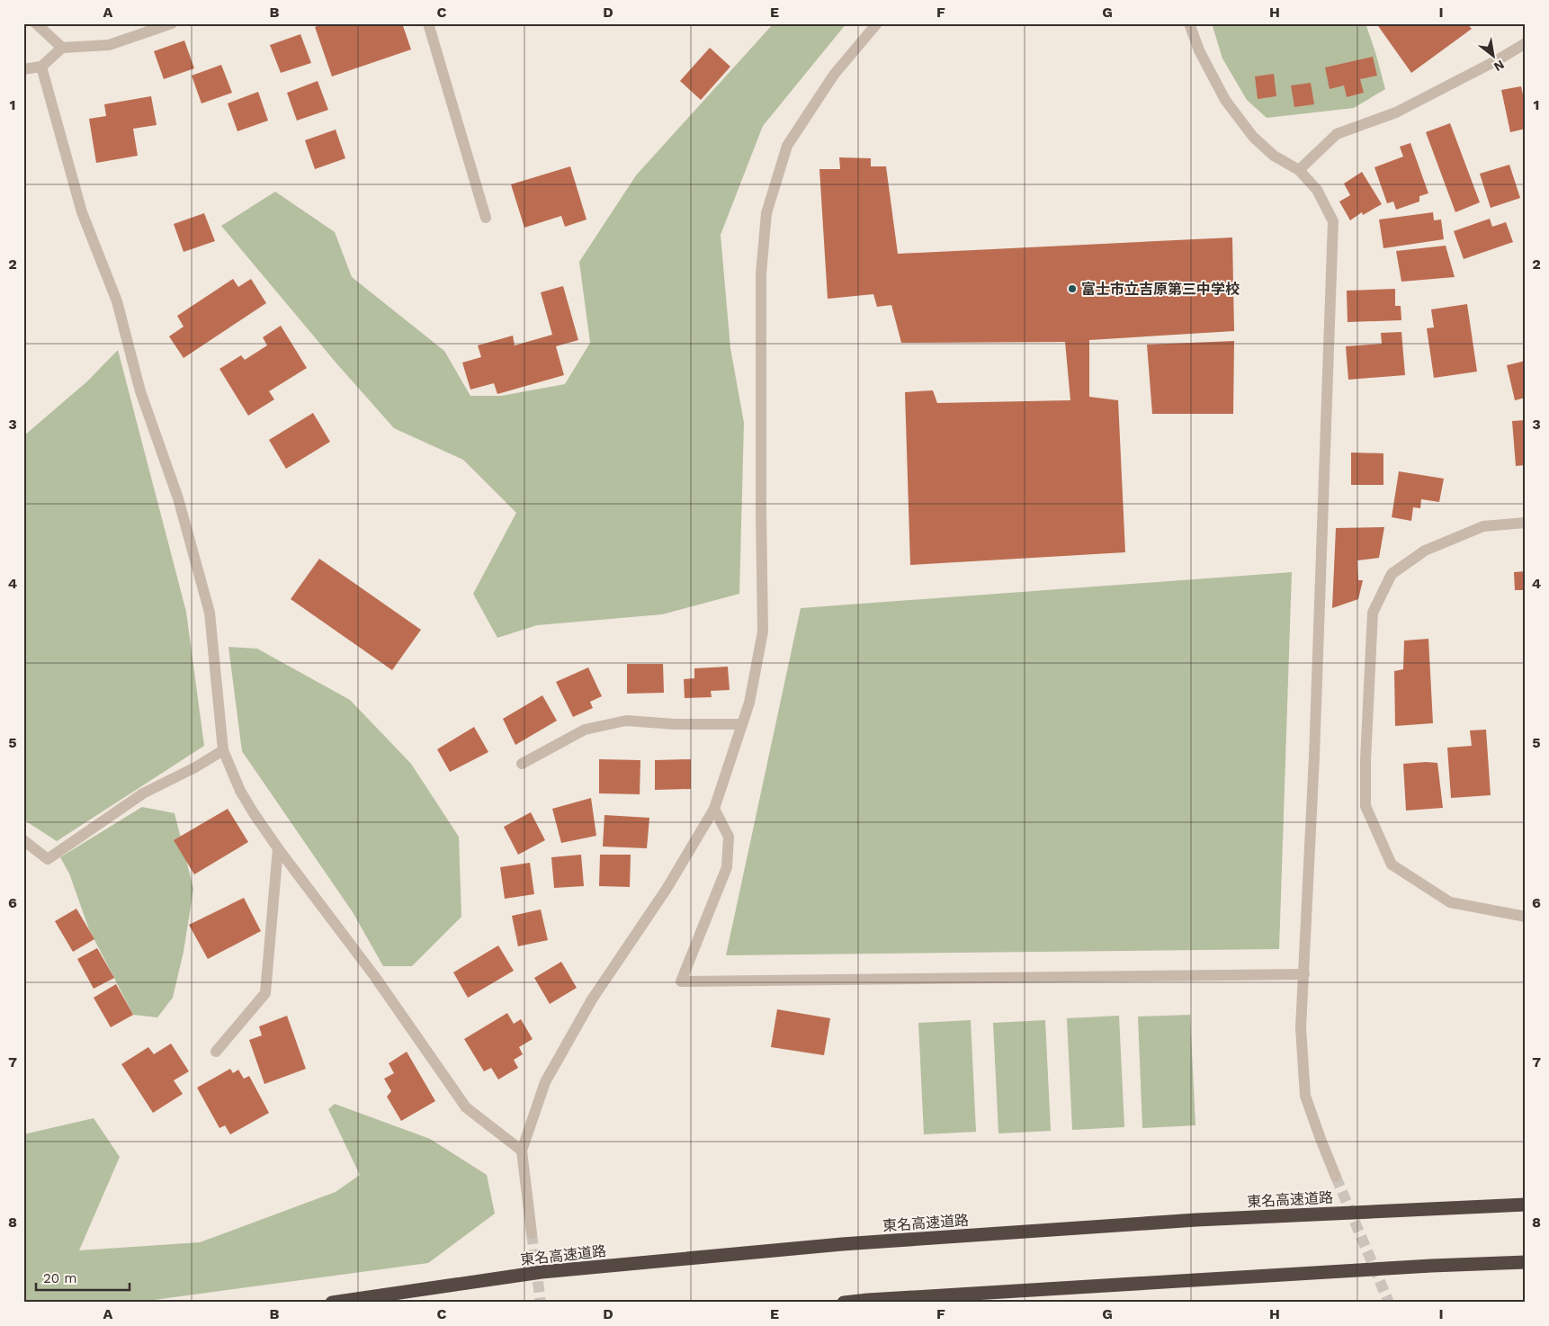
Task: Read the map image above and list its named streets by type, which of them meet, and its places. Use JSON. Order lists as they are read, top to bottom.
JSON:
{
  "streets": {
    "highway": ["東名高速道路"]
  },
  "places": ["富士市立吉原第三中学校"],
  "scale_bar": "20 m",
  "north": "bottom right",
  "grid": {
    "columns": [
      "A",
      "B",
      "C",
      "D",
      "E",
      "F",
      "G",
      "H",
      "I"
    ],
    "rows": [
      "1",
      "2",
      "3",
      "4",
      "5",
      "6",
      "7",
      "8"
    ]
  }
}
